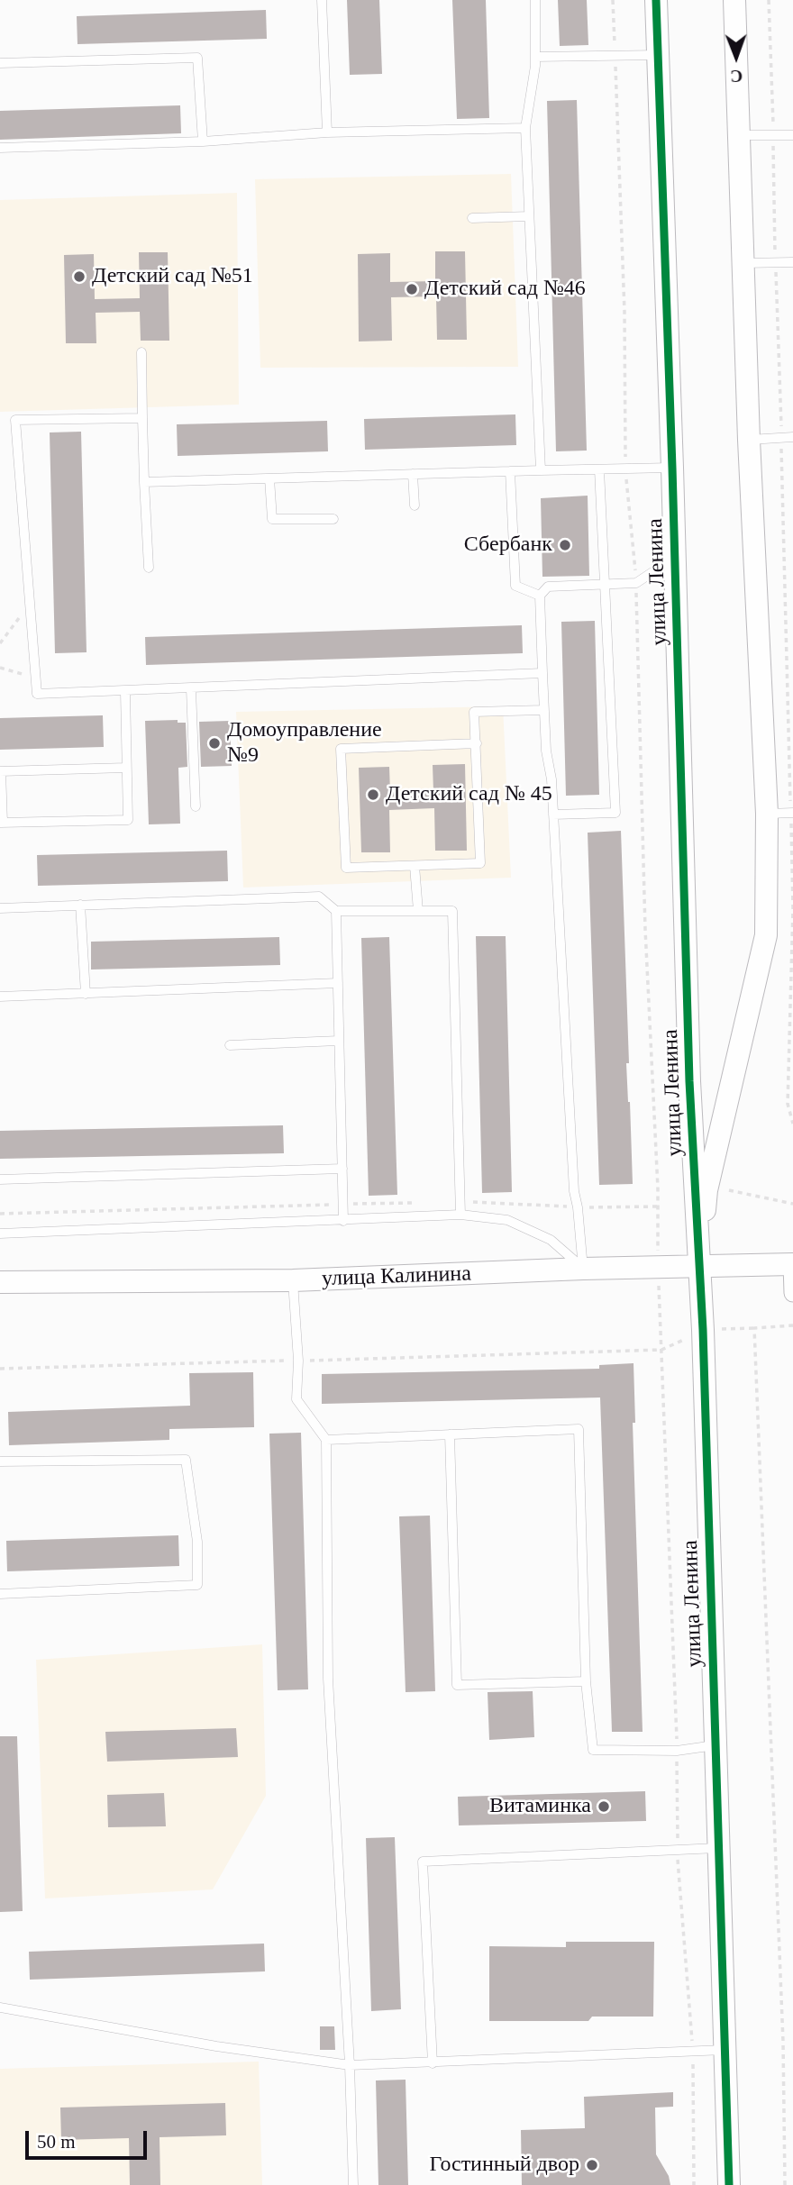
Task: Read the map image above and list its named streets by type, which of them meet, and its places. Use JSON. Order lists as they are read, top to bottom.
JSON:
{
  "streets": {
    "street": ["улица Ленина", "улица Калинина"]
  },
  "crossings": [
    ["улица Ленина", "улица Калинина"]
  ],
  "places": [
    "Детский сад №51",
    "Детский сад №46",
    "Сбербанк",
    "Домоуправление №9",
    "Детский сад № 45",
    "Витаминка",
    "Гостинный двор"
  ],
  "scale_bar": "50 m",
  "north": "bottom"
}
